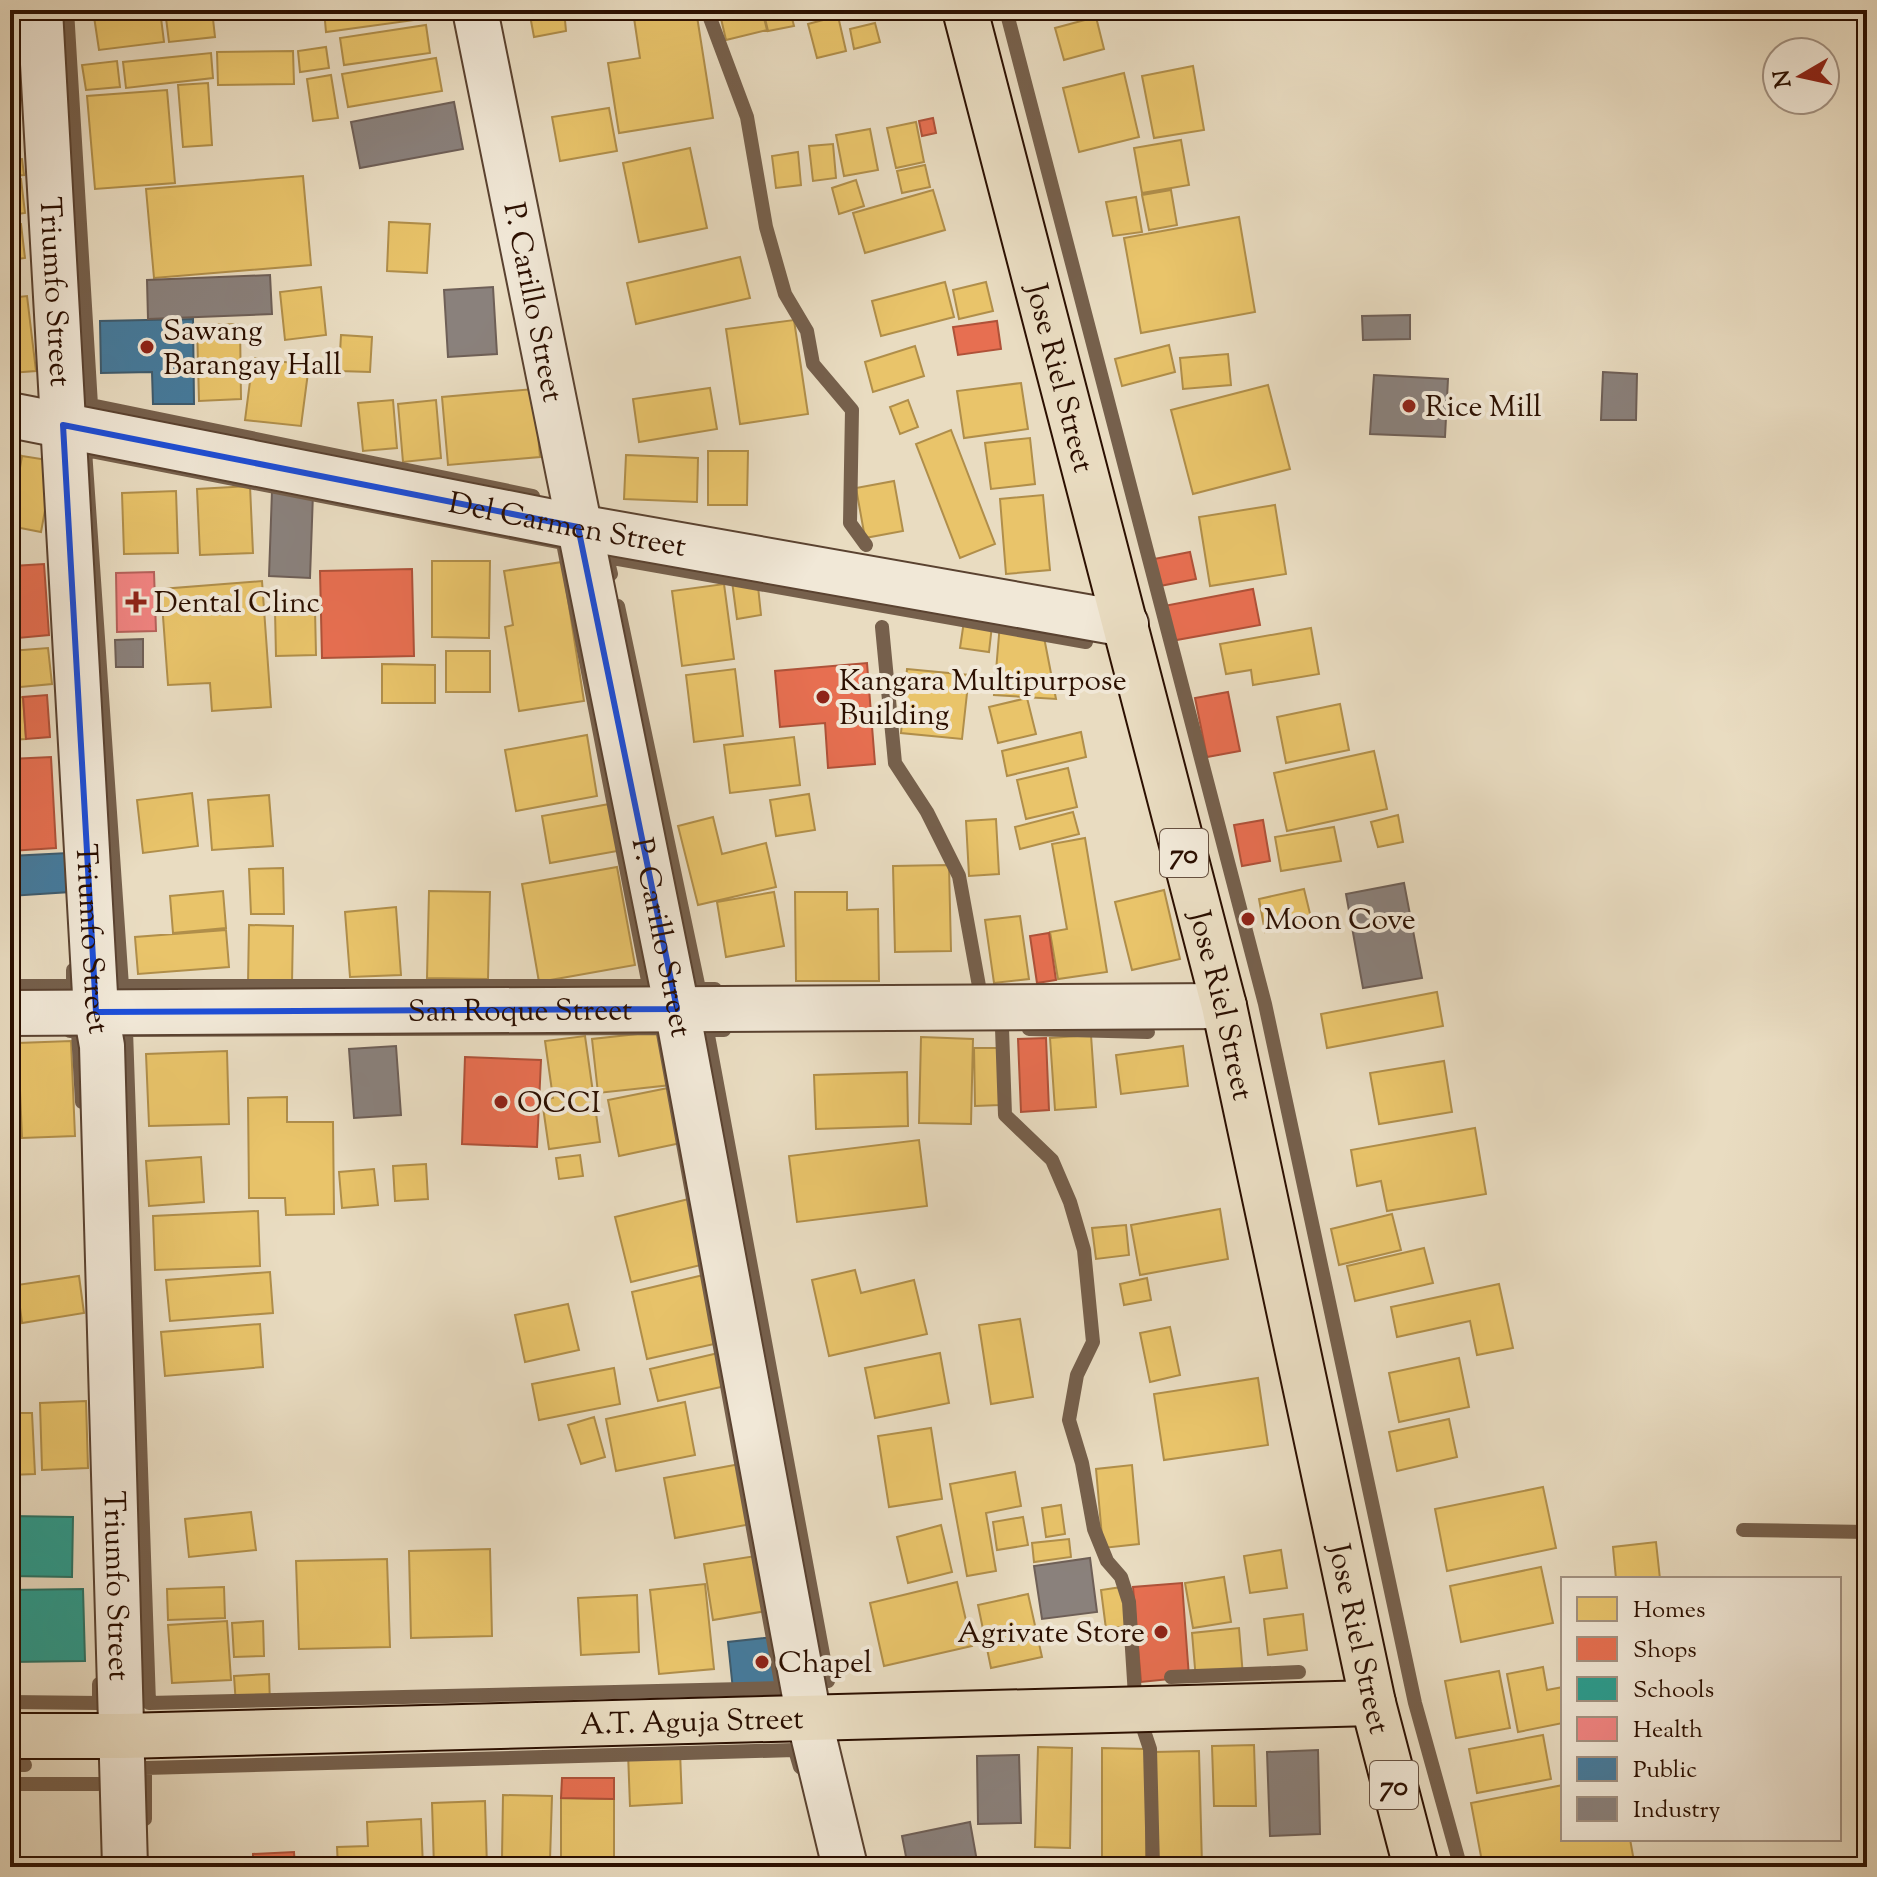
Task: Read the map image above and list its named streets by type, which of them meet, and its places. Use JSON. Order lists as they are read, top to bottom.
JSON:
{
  "streets": {
    "main road": ["Jose Riel Street", "70", "A.T. Aguja Street"],
    "street": [
      "Triumfo Street",
      "P. Carillo Street",
      "Del Carmen Street",
      "San Roque Street"
    ]
  },
  "crossings": [
    ["Triumfo Street", "Del Carmen Street"],
    ["Triumfo Street", "San Roque Street"],
    ["Triumfo Street", "A.T. Aguja Street"],
    ["P. Carillo Street", "Del Carmen Street"],
    ["P. Carillo Street", "San Roque Street"],
    ["P. Carillo Street", "A.T. Aguja Street"],
    ["Jose Riel Street", "Del Carmen Street"],
    ["Jose Riel Street", "San Roque Street"],
    ["Jose Riel Street", "A.T. Aguja Street"]
  ],
  "places": {
    "other": [
      "Sawang Barangay Hall",
      "Rice Mill",
      "Kangara Multipurpose Building",
      "Moon Cove",
      "OCCI",
      "Agrivate Store",
      "Chapel"
    ],
    "health": ["Dental Clinc"]
  },
  "legend": [
    "Homes",
    "Shops",
    "Schools",
    "Health",
    "Public",
    "Industry"
  ],
  "north": "left"
}
